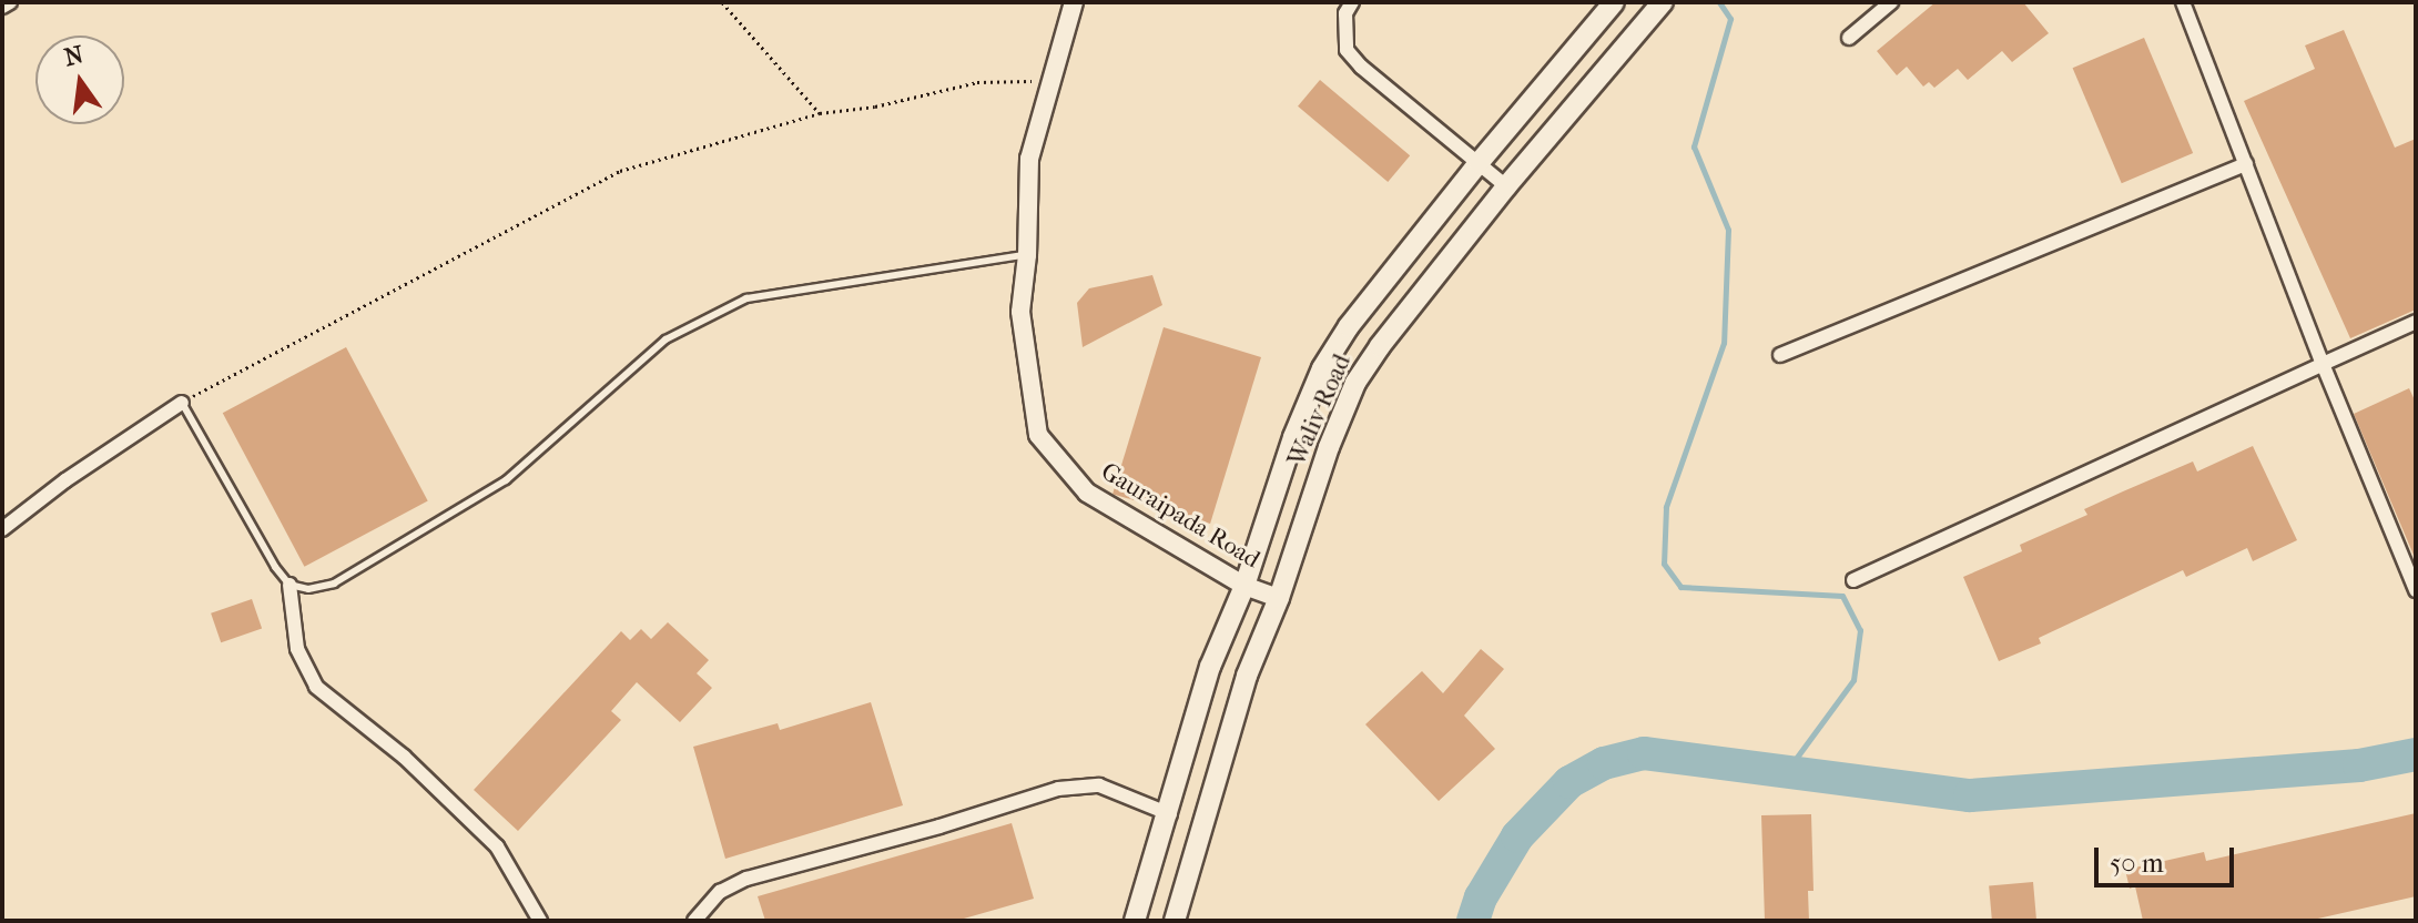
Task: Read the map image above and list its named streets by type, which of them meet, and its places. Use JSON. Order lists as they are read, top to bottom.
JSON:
{
  "streets": {
    "main road": ["Waliv Road"],
    "street": ["Gauraipada Road"]
  },
  "crossings": [
    ["Waliv Road", "Gauraipada Road"]
  ],
  "scale_bar": "50 m",
  "north": "top"
}
